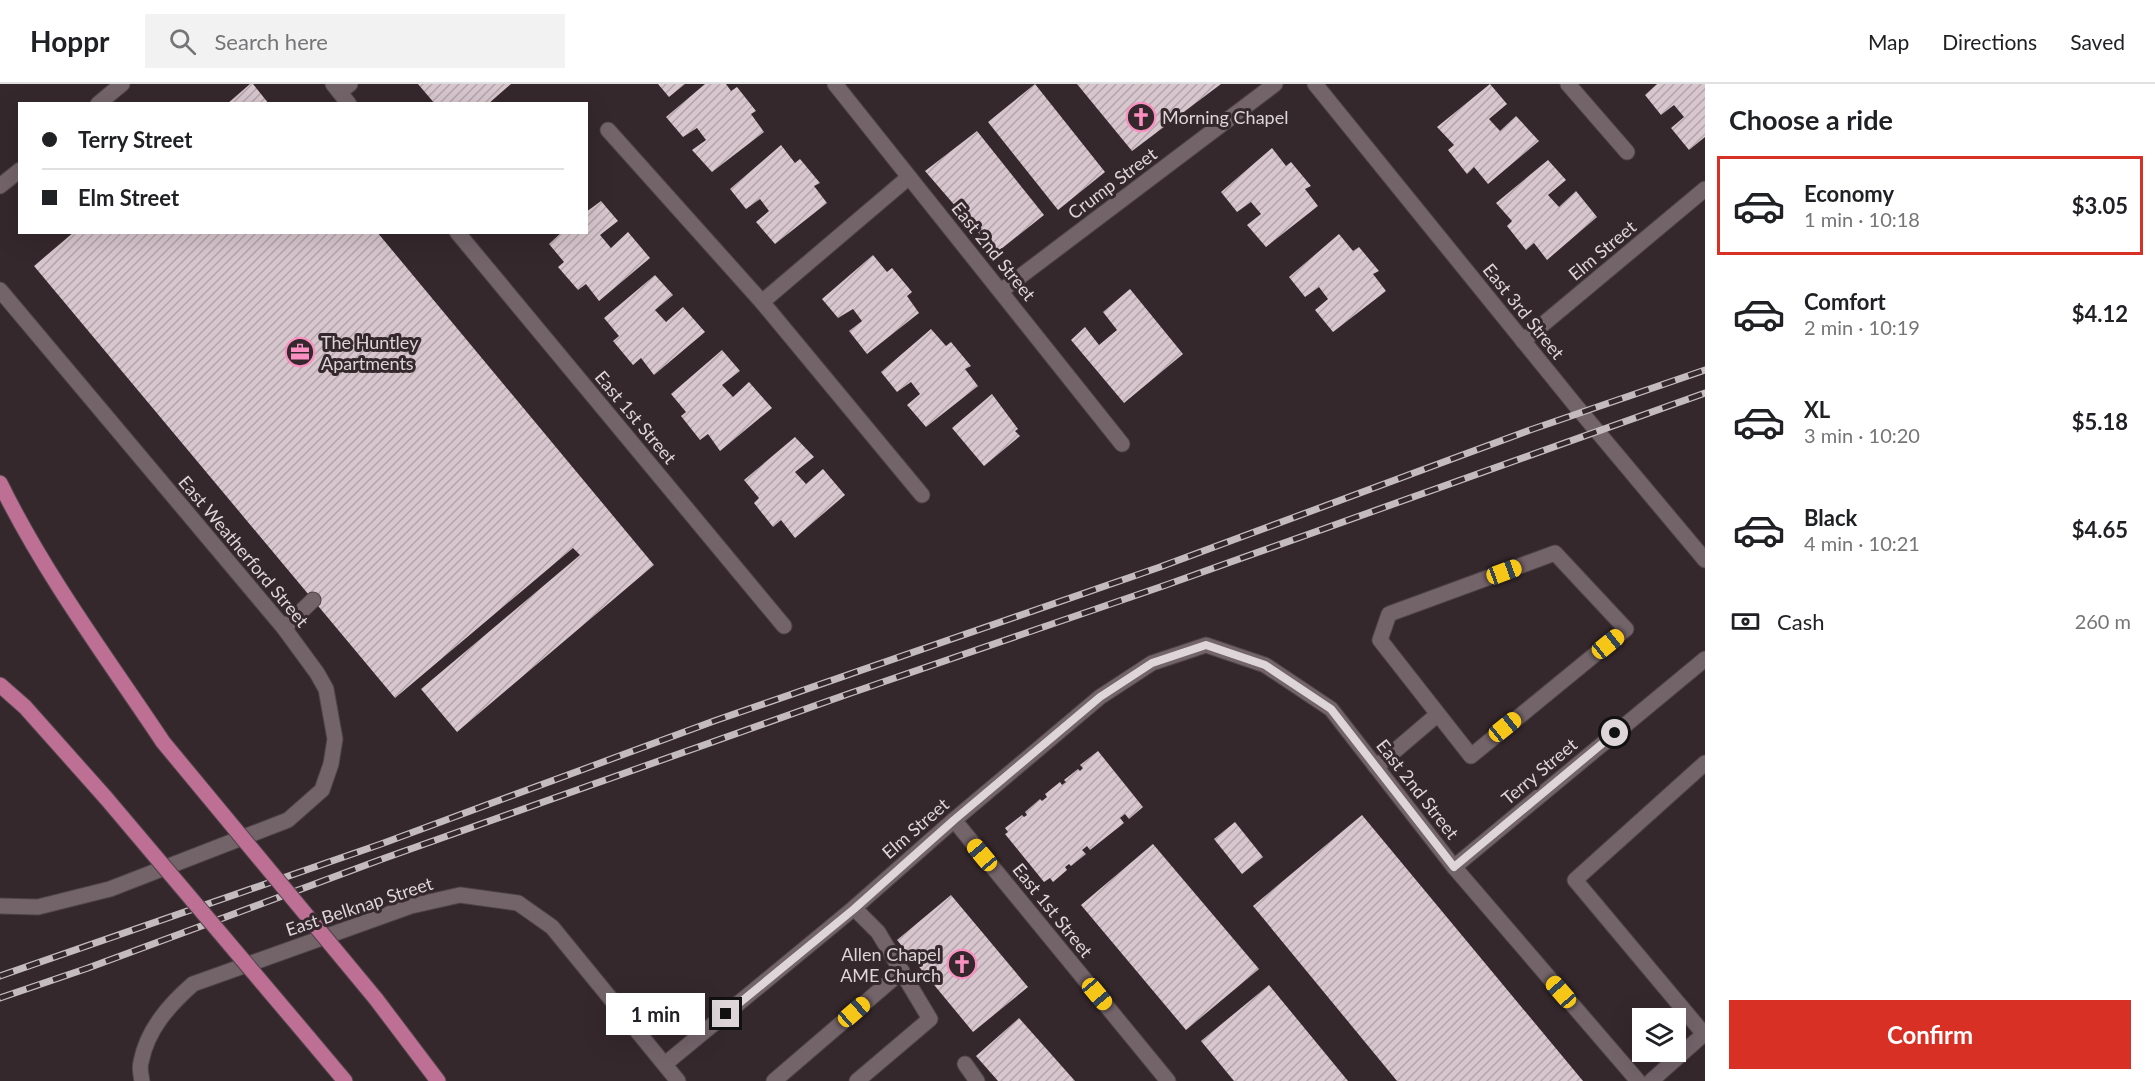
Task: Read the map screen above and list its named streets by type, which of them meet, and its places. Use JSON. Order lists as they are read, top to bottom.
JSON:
{
  "streets": {
    "street": [
      "Crump Street",
      "Elm Street",
      "East 2nd Street",
      "East 3rd Street",
      "East 1st Street",
      "East Weatherford Street",
      "Terry Street",
      "East Belknap Street"
    ]
  },
  "crossings": [
    ["Crump Street", "East 2nd Street"],
    ["Elm Street", "East 2nd Street"],
    ["Elm Street", "East 3rd Street"],
    ["Elm Street", "East 1st Street"],
    ["Elm Street", "East Belknap Street"],
    ["East 2nd Street", "Terry Street"]
  ],
  "places": {
    "church": ["Morning Chapel", "Allen Chapel AME Church"],
    "office": ["The Huntley Apartments"]
  },
  "page": {
    "header": "Hoppr",
    "search": "Search here",
    "nav": ["Map", "Directions", "Saved"],
    "heading": "Choose a ride",
    "banner": ["Terry Street", "Elm Street"],
    "list": [
      {
        "name": "Economy",
        "note": "1 min · 10:18",
        "value": "$3.05"
      },
      {
        "name": "Comfort",
        "note": "2 min · 10:19",
        "value": "$4.12"
      },
      {
        "name": "XL",
        "note": "3 min · 10:20",
        "value": "$5.18"
      },
      {
        "name": "Black",
        "note": "4 min · 10:21",
        "value": "$4.65"
      }
    ],
    "pay": ["Cash", "260 m"],
    "buttons": "Confirm",
    "bubble": "1 min"
  }
}
